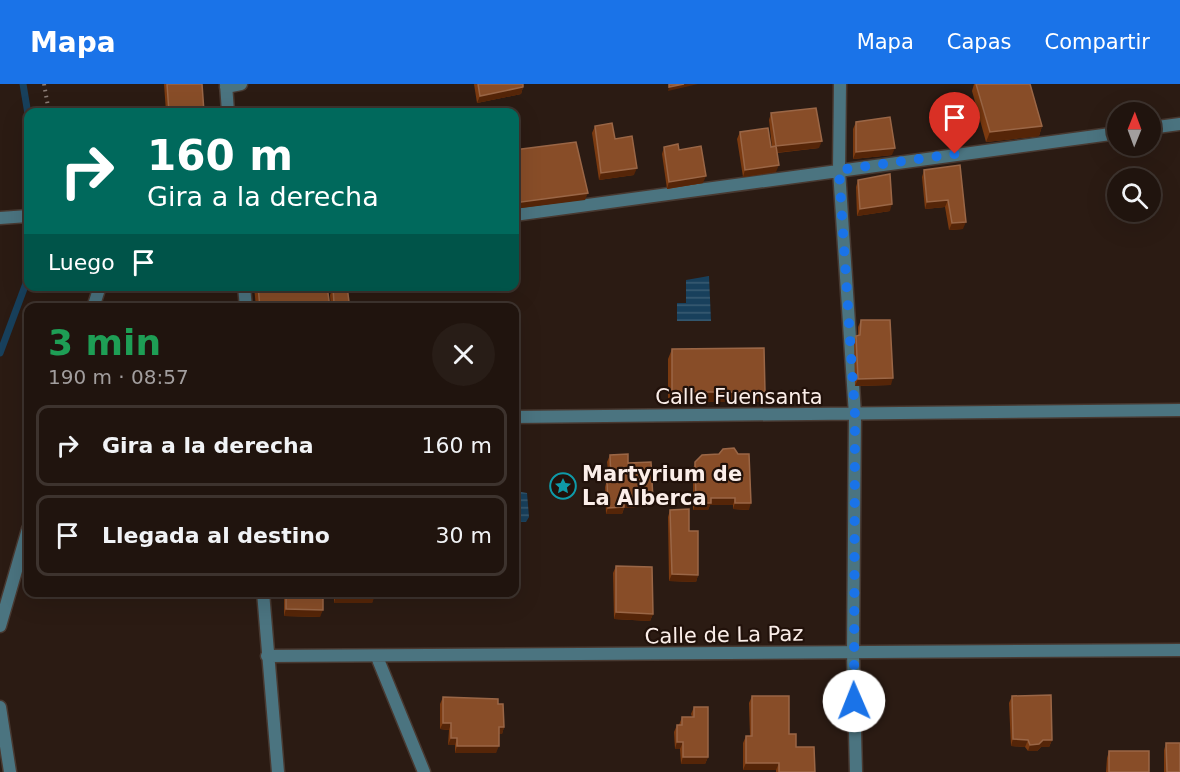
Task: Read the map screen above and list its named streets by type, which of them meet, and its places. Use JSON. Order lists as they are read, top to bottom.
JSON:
{
  "streets": {
    "street": ["Calle Fuensanta", "Calle de La Paz"]
  },
  "places": {
    "place": ["Martyrium de La Alberca"]
  },
  "north": "top",
  "page": {
    "header": "Mapa",
    "nav": ["Mapa", "Capas", "Compartir"],
    "turn": ["160 m", "Gira a la derecha"],
    "then": "Luego",
    "heading": ["3 min", "190 m · 08:57"],
    "list": [
      {
        "name": "Gira a la derecha",
        "value": "160 m"
      },
      {
        "name": "Llegada al destino",
        "value": "30 m"
      }
    ]
  }
}
